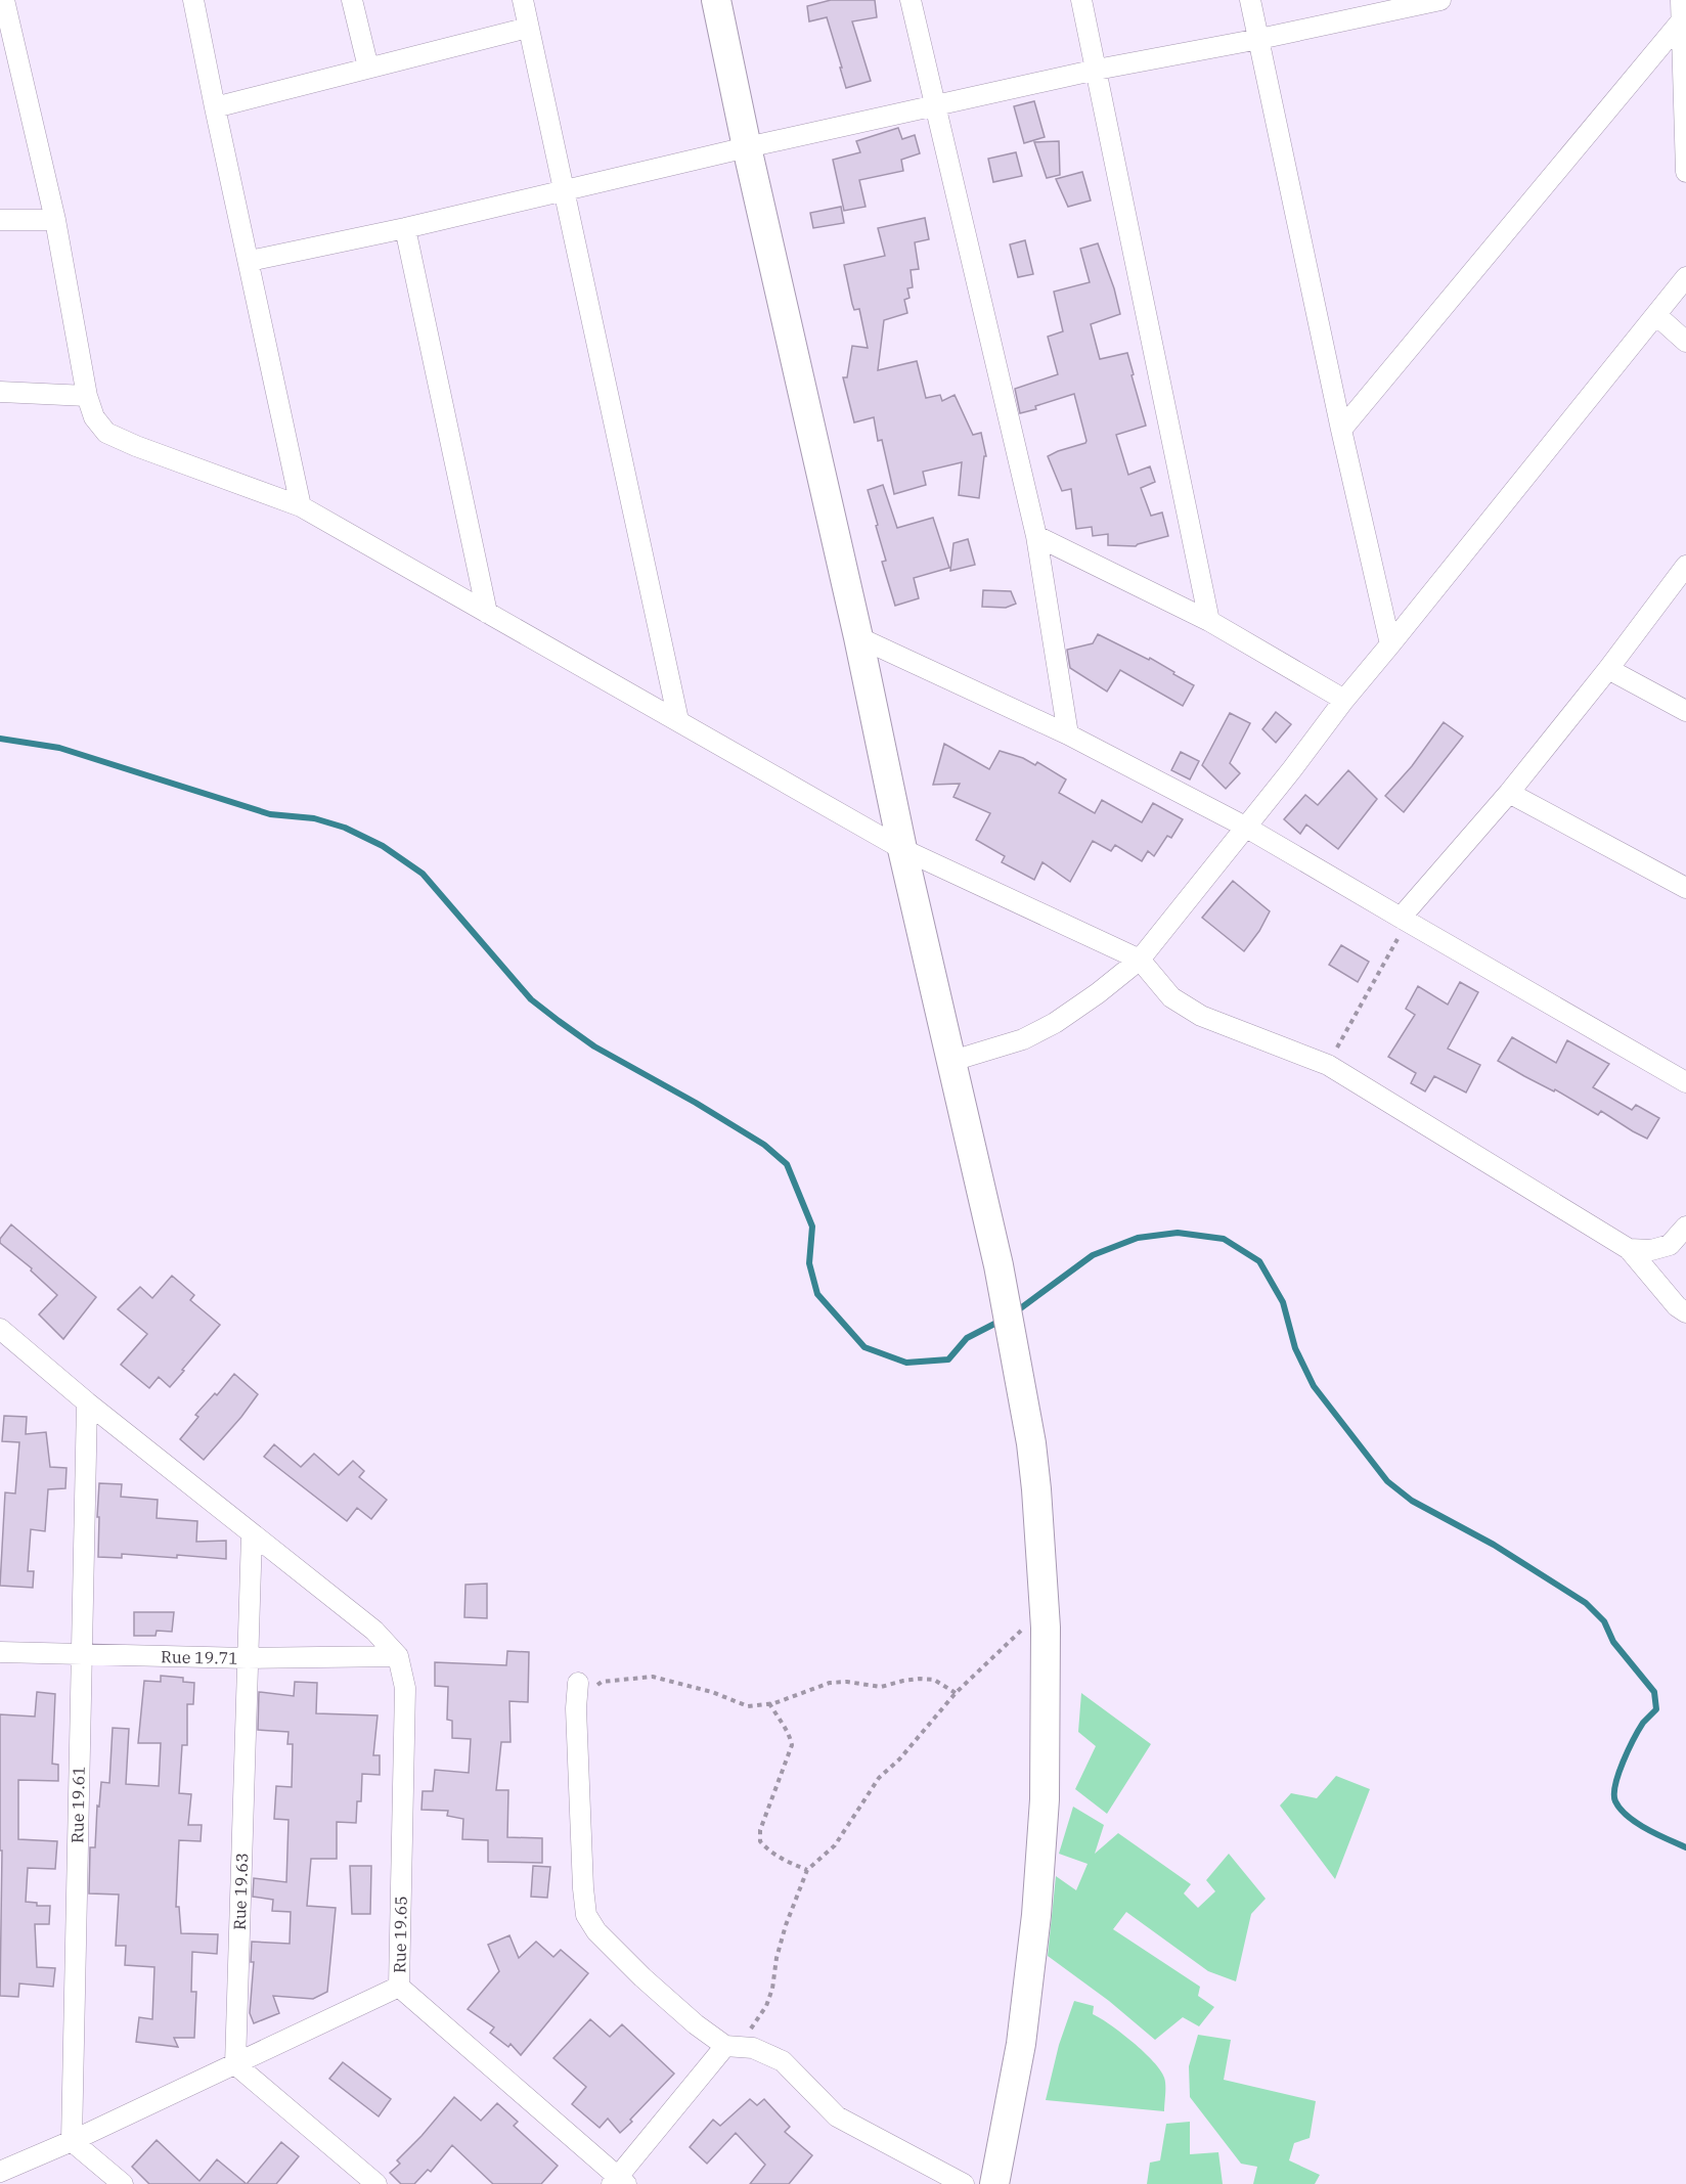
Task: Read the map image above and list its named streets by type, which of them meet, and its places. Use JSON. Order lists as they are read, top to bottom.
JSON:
{
  "streets": {
    "street": [
      "Rue 19.71",
      "Rue 19.61",
      "Rue 19.63",
      "Rue 19.65"
    ]
  },
  "crossings": [
    ["Rue 19.71", "Rue 19.61"],
    ["Rue 19.71", "Rue 19.63"],
    ["Rue 19.71", "Rue 19.65"]
  ]
}
